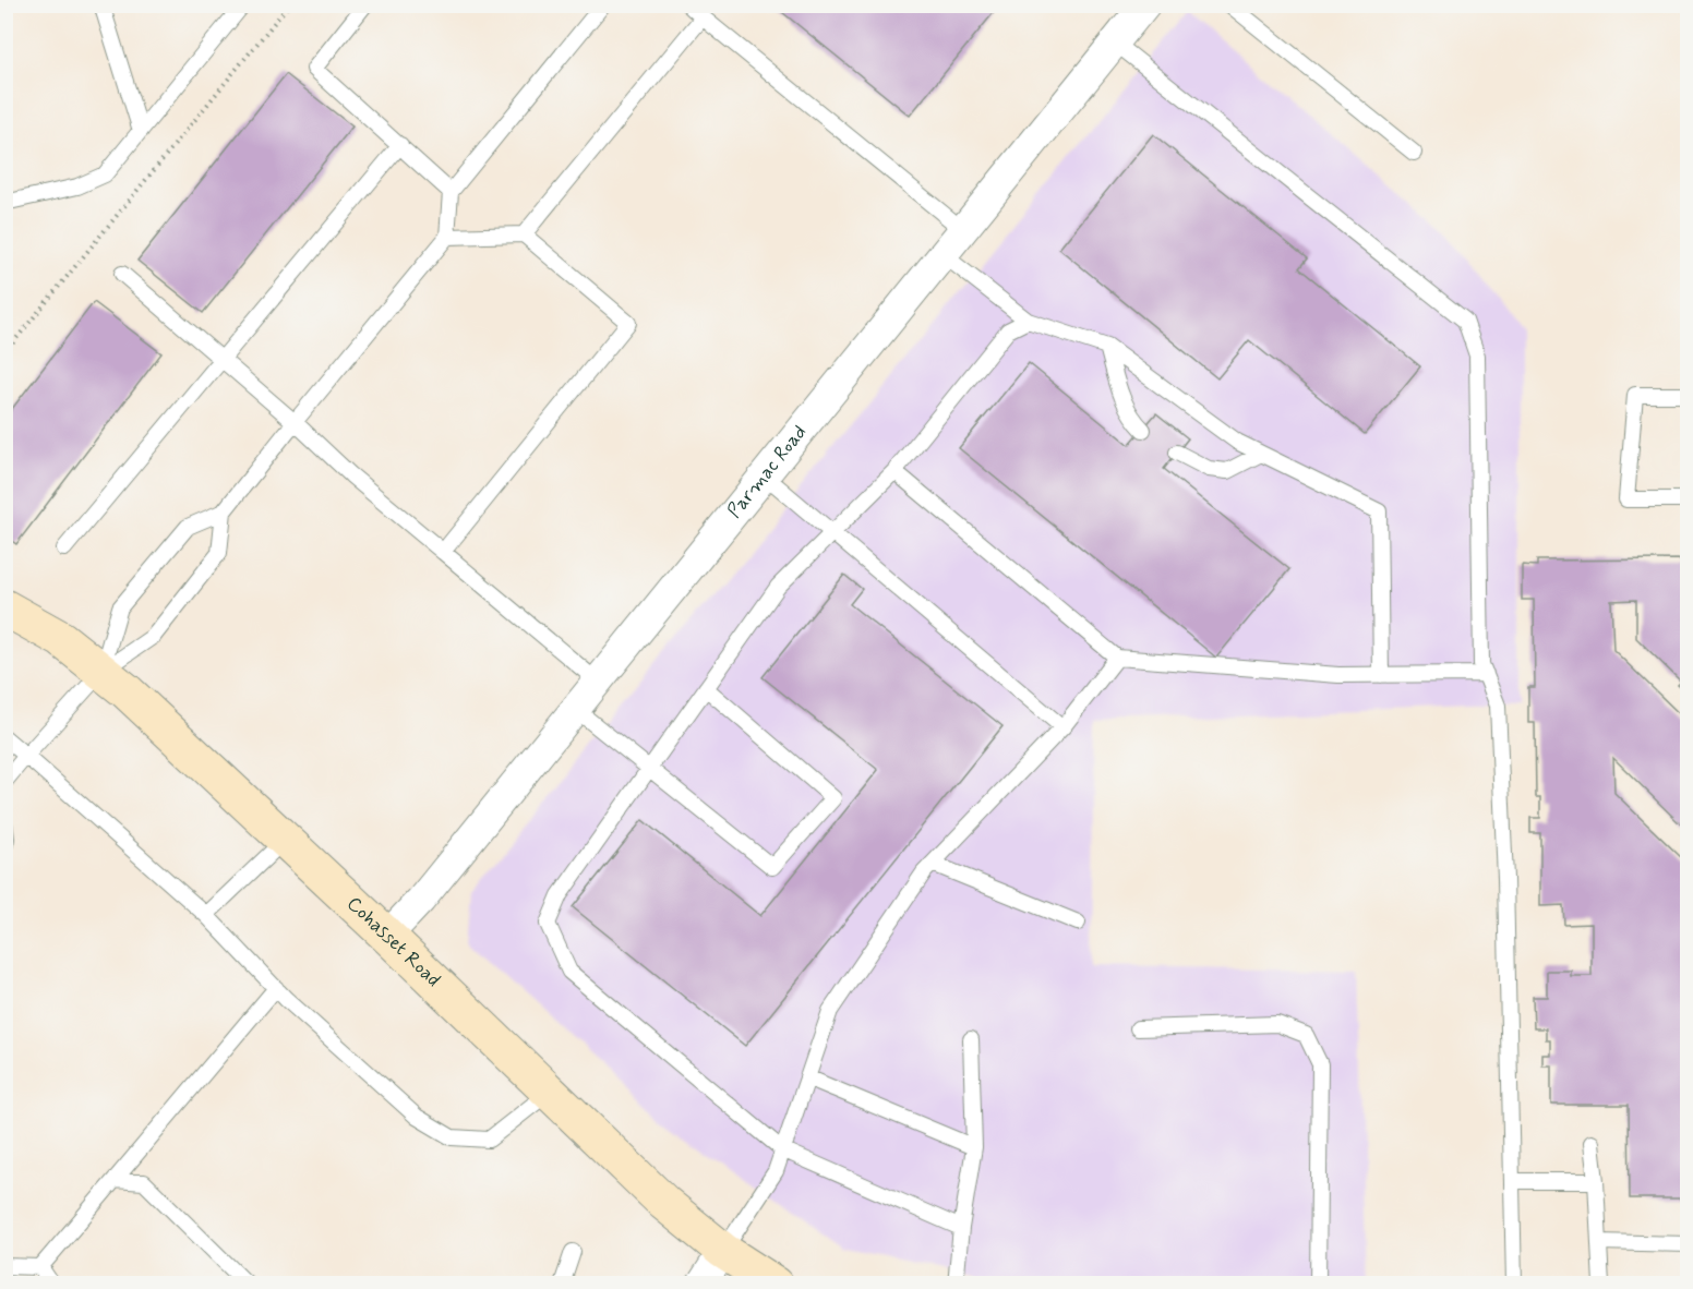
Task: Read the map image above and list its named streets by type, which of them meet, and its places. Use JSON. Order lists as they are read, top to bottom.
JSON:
{
  "streets": {
    "main road": ["Cohasset Road"],
    "street": ["Parmac Road"]
  },
  "crossings": [
    ["Parmac Road", "Cohasset Road"]
  ]
}
